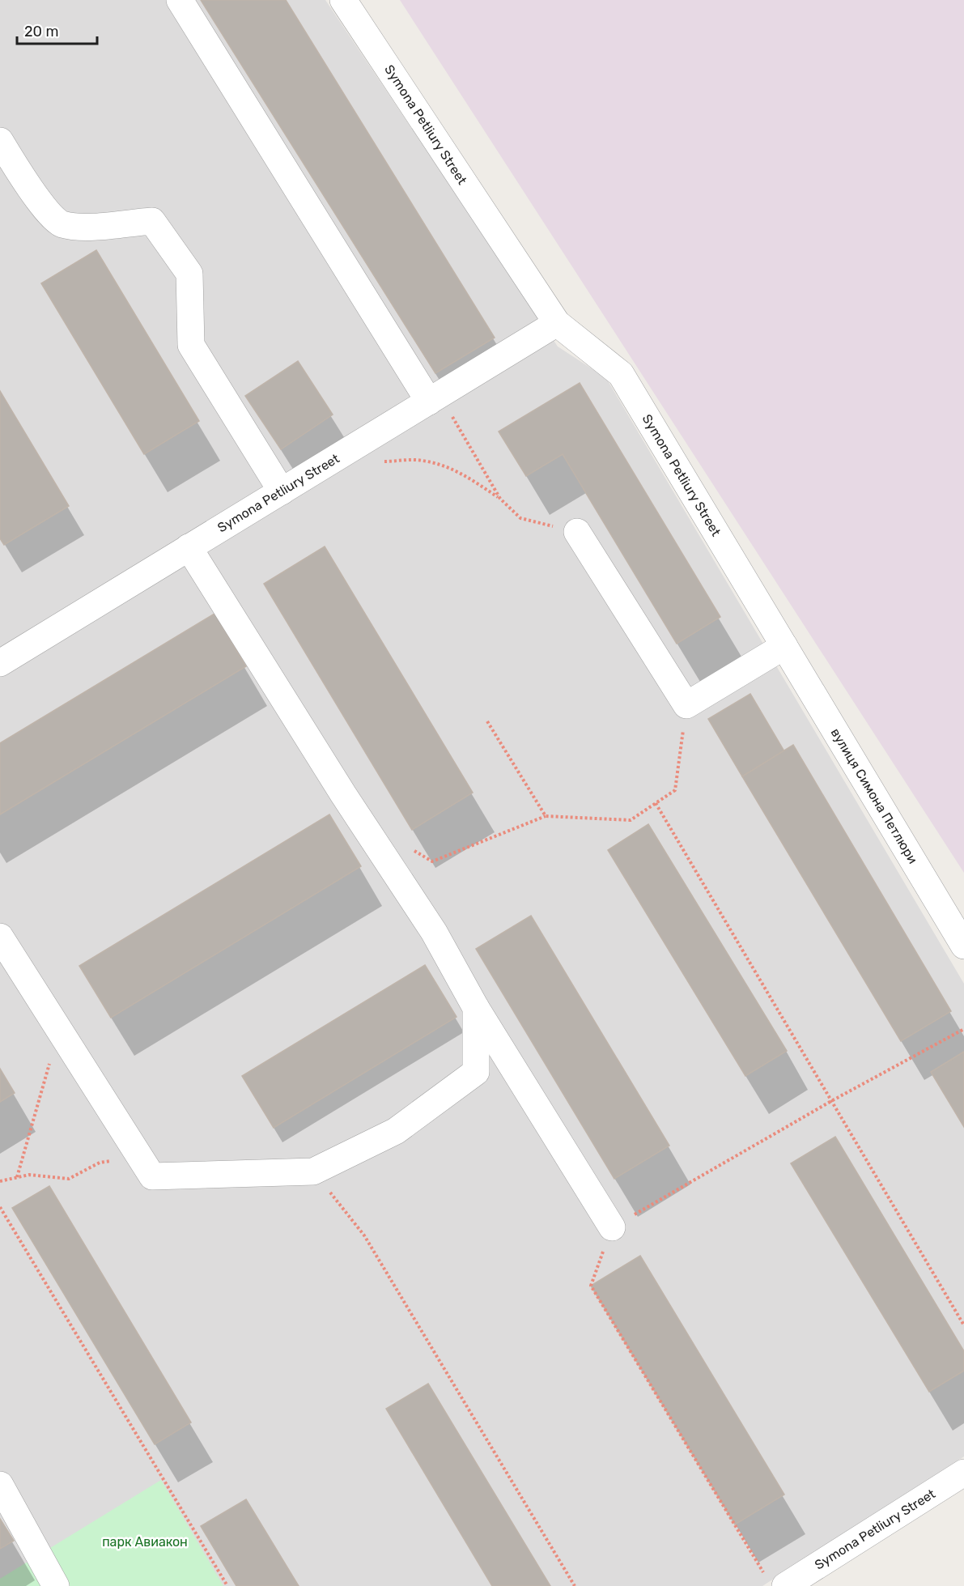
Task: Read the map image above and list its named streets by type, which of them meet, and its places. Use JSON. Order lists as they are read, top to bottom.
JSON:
{
  "streets": {
    "street": ["Symona Petliury Street", "вулиця Симона Петлюри"]
  },
  "crossings": [
    ["Symona Petliury Street", "вулиця Симона Петлюри"]
  ],
  "parks": ["парк Авиакон"],
  "scale_bar": "20 m"
}
